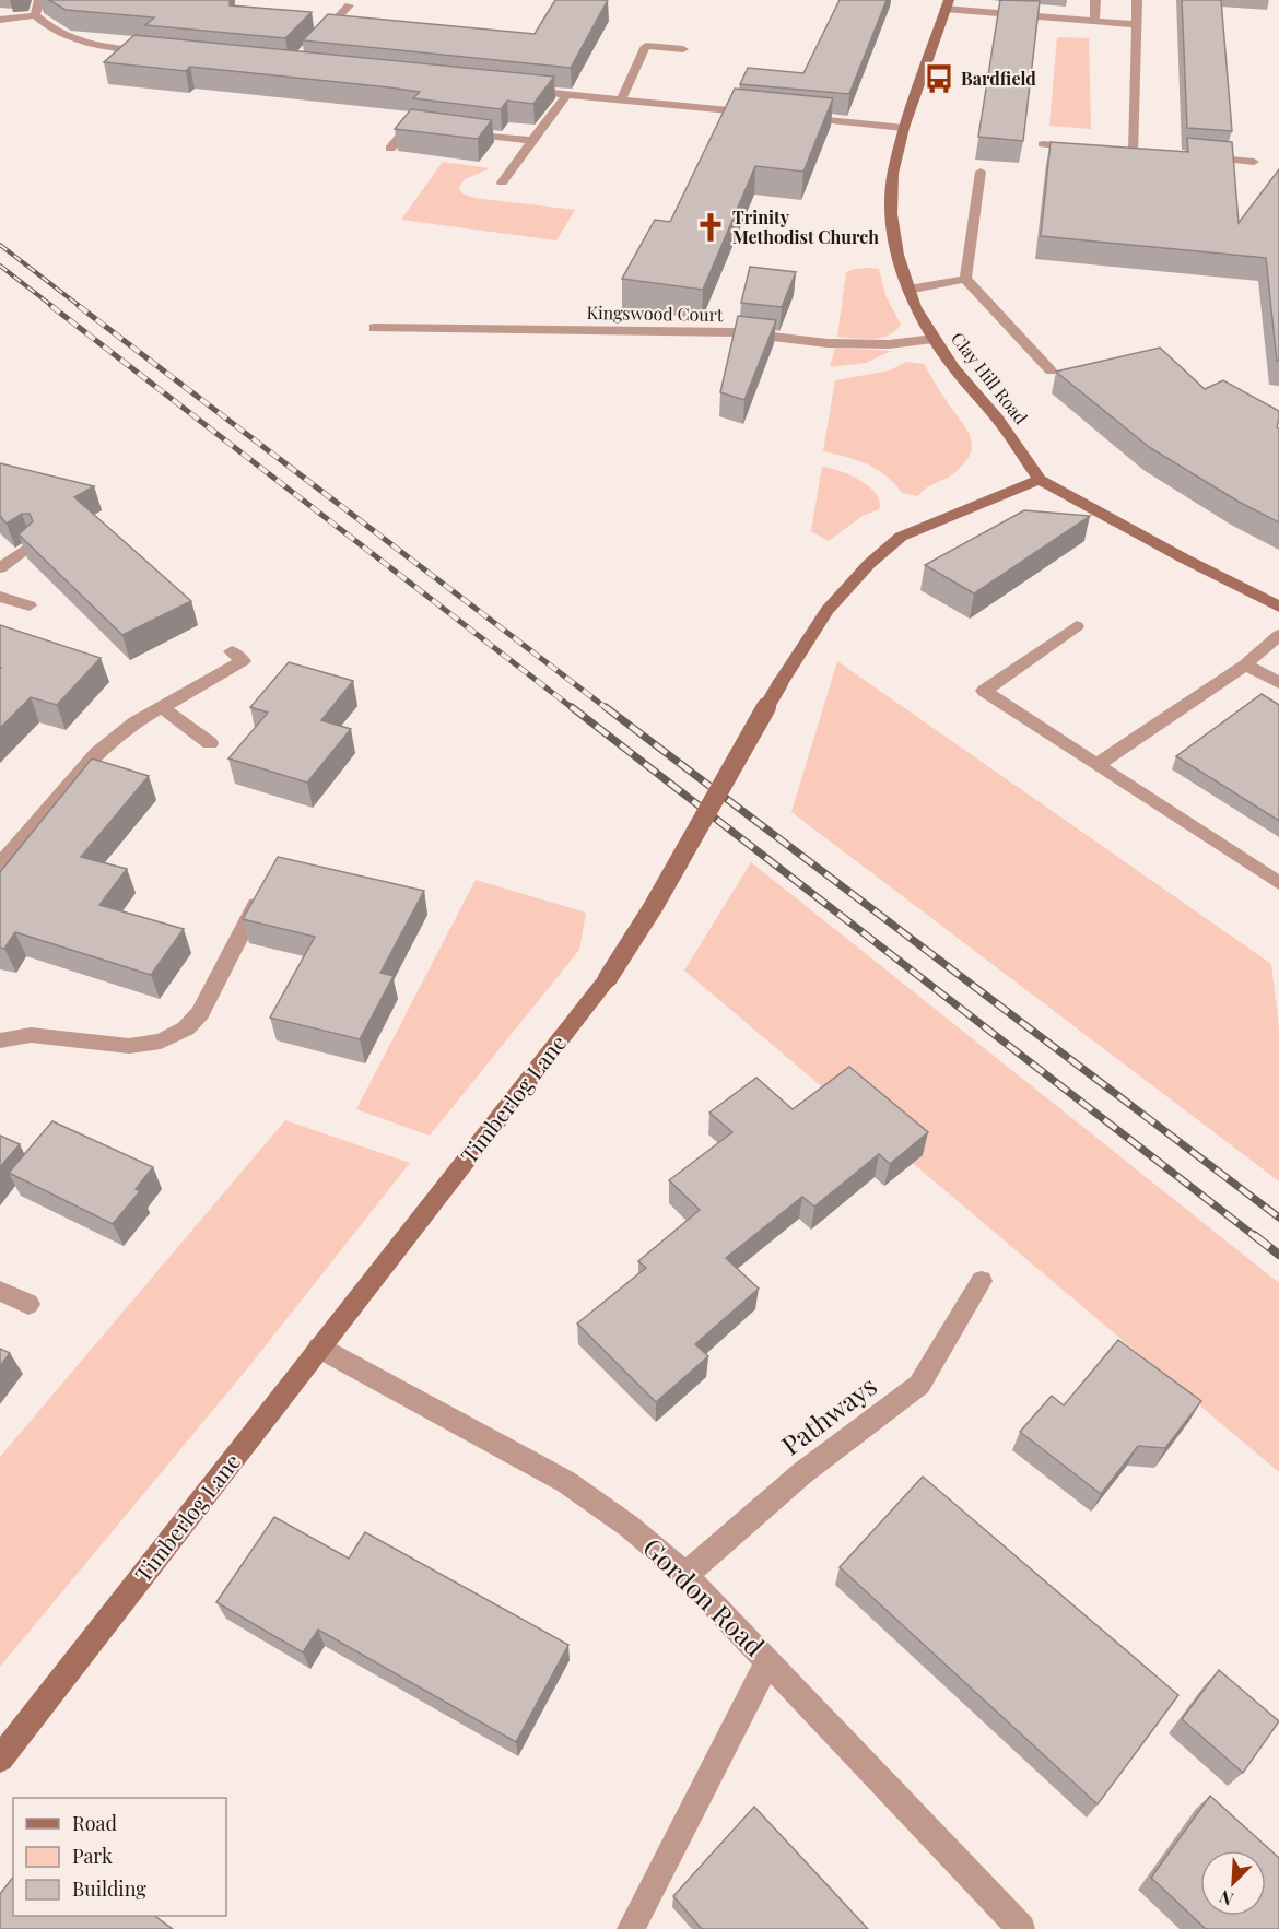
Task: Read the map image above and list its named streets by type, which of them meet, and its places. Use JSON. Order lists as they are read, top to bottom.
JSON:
{
  "streets": {
    "main road": ["Clay Hill Road", "Timberlog Lane"],
    "street": ["Kingswood Court", "Pathways", "Gordon Road"]
  },
  "crossings": [
    ["Kingswood Court", "Clay Hill Road"],
    ["Clay Hill Road", "Timberlog Lane"],
    ["Timberlog Lane", "Gordon Road"],
    ["Pathways", "Gordon Road"]
  ],
  "places": {
    "bus stop": ["Bardfield"],
    "church": ["Trinity Methodist Church"]
  },
  "legend": ["Road", "Park", "Building"],
  "north": "bottom left"
}
